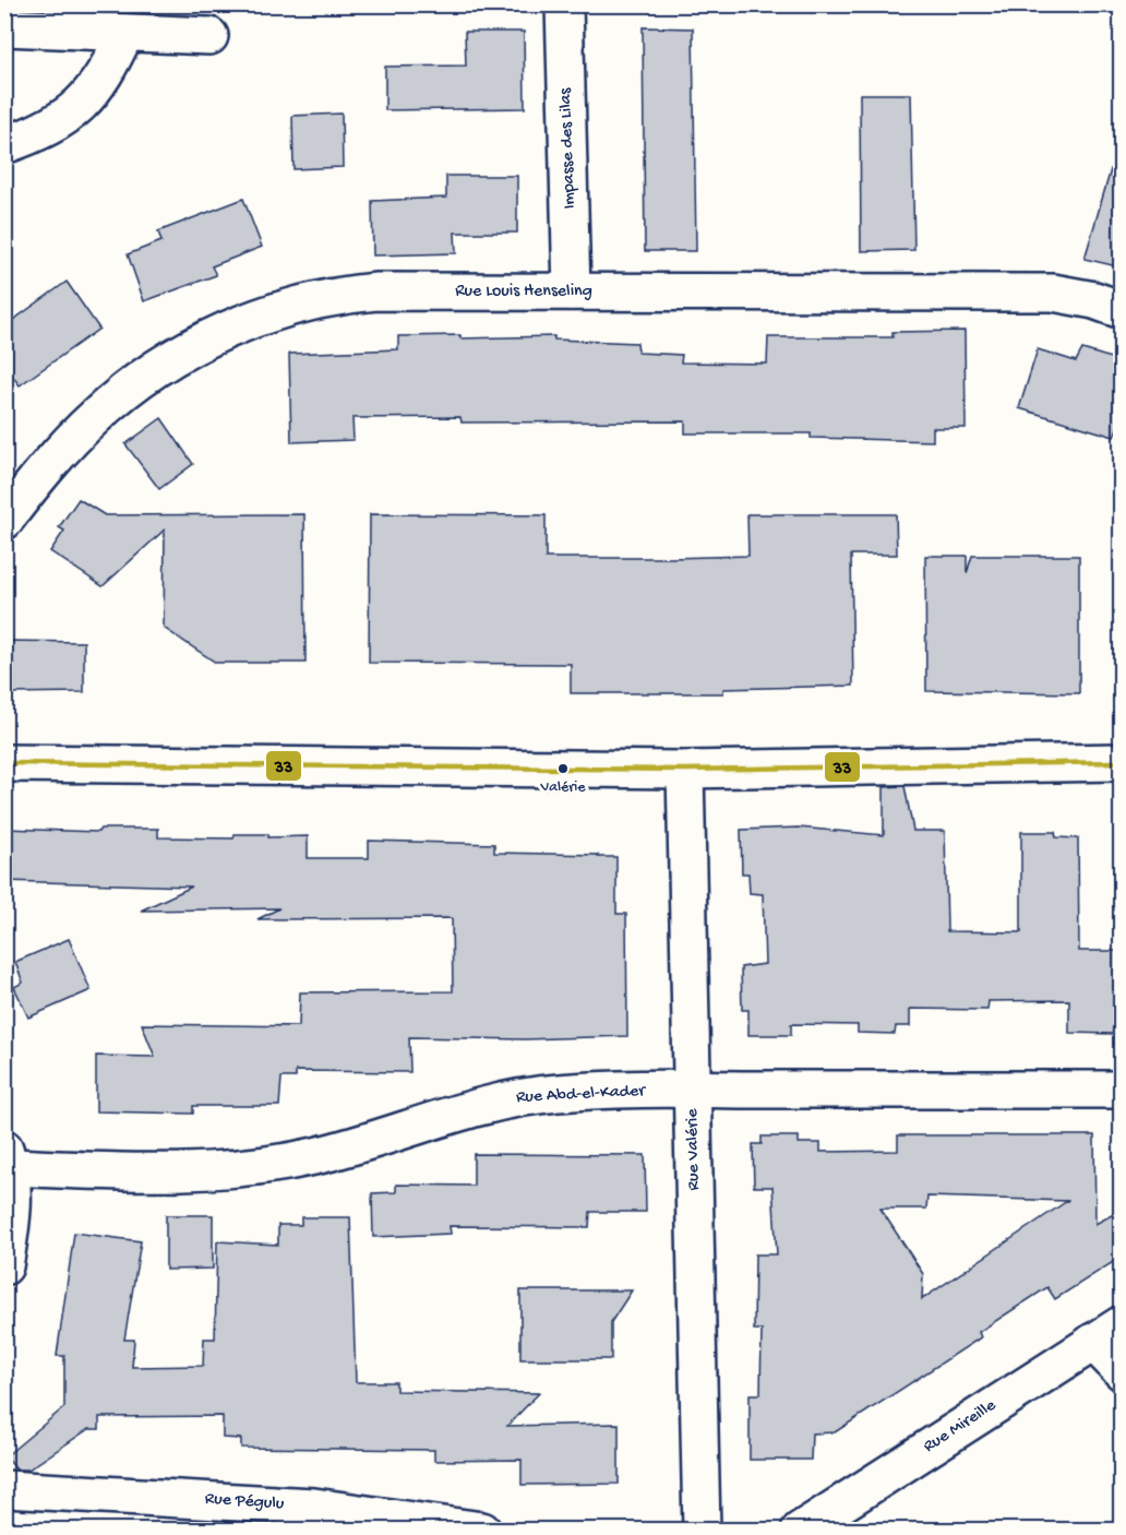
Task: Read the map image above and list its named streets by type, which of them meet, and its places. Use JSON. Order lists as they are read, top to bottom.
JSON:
{
  "streets": {
    "street": [
      "Impasse des Lilas",
      "Rue Louis Henseling",
      "Rue Abd-el-Kader",
      "Rue Valérie",
      "Rue Mireille",
      "Rue Pégulu"
    ]
  },
  "crossings": [
    ["Impasse des Lilas", "Rue Louis Henseling"],
    ["Rue Abd-el-Kader", "Rue Valérie"]
  ],
  "places": ["Valérie"],
  "lines": ["transit line 33"]
}
